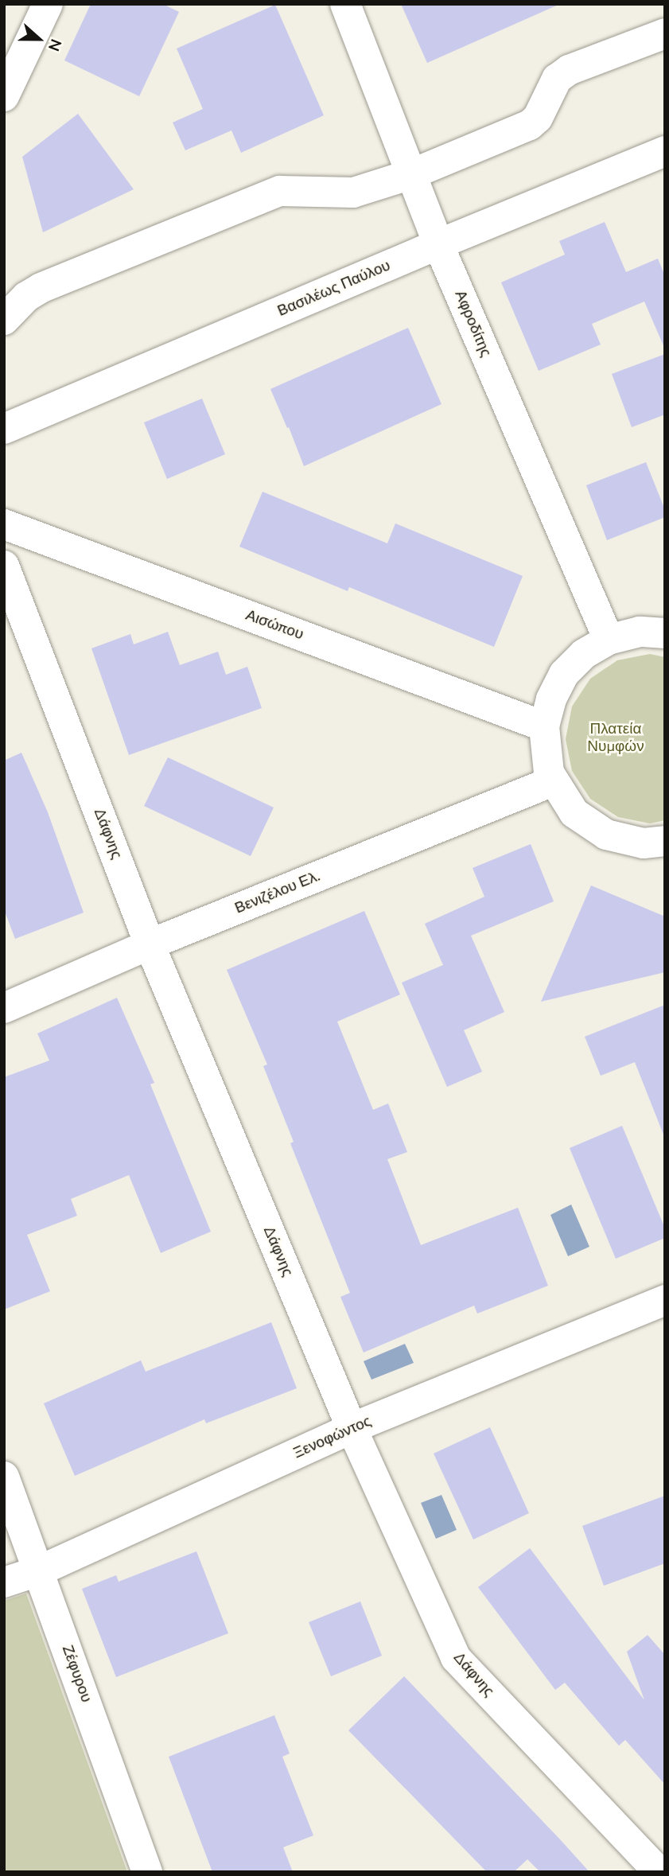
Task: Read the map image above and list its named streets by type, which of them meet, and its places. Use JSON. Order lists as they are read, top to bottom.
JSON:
{
  "streets": {
    "street": [
      "Βασιλέως Παύλου",
      "Αφροδίτης",
      "Αισώπου",
      "Δάφνης",
      "Βενιζέλου Ελ.",
      "Ξενοφώντος",
      "Ζέφυρου"
    ]
  },
  "crossings": [
    ["Βασιλέως Παύλου", "Αφροδίτης"],
    ["Δάφνης", "Βενιζέλου Ελ."],
    ["Δάφνης", "Ξενοφώντος"],
    ["Ξενοφώντος", "Ζέφυρου"]
  ],
  "parks": ["Πλατεία Νυμφών"],
  "north": "right"
}
